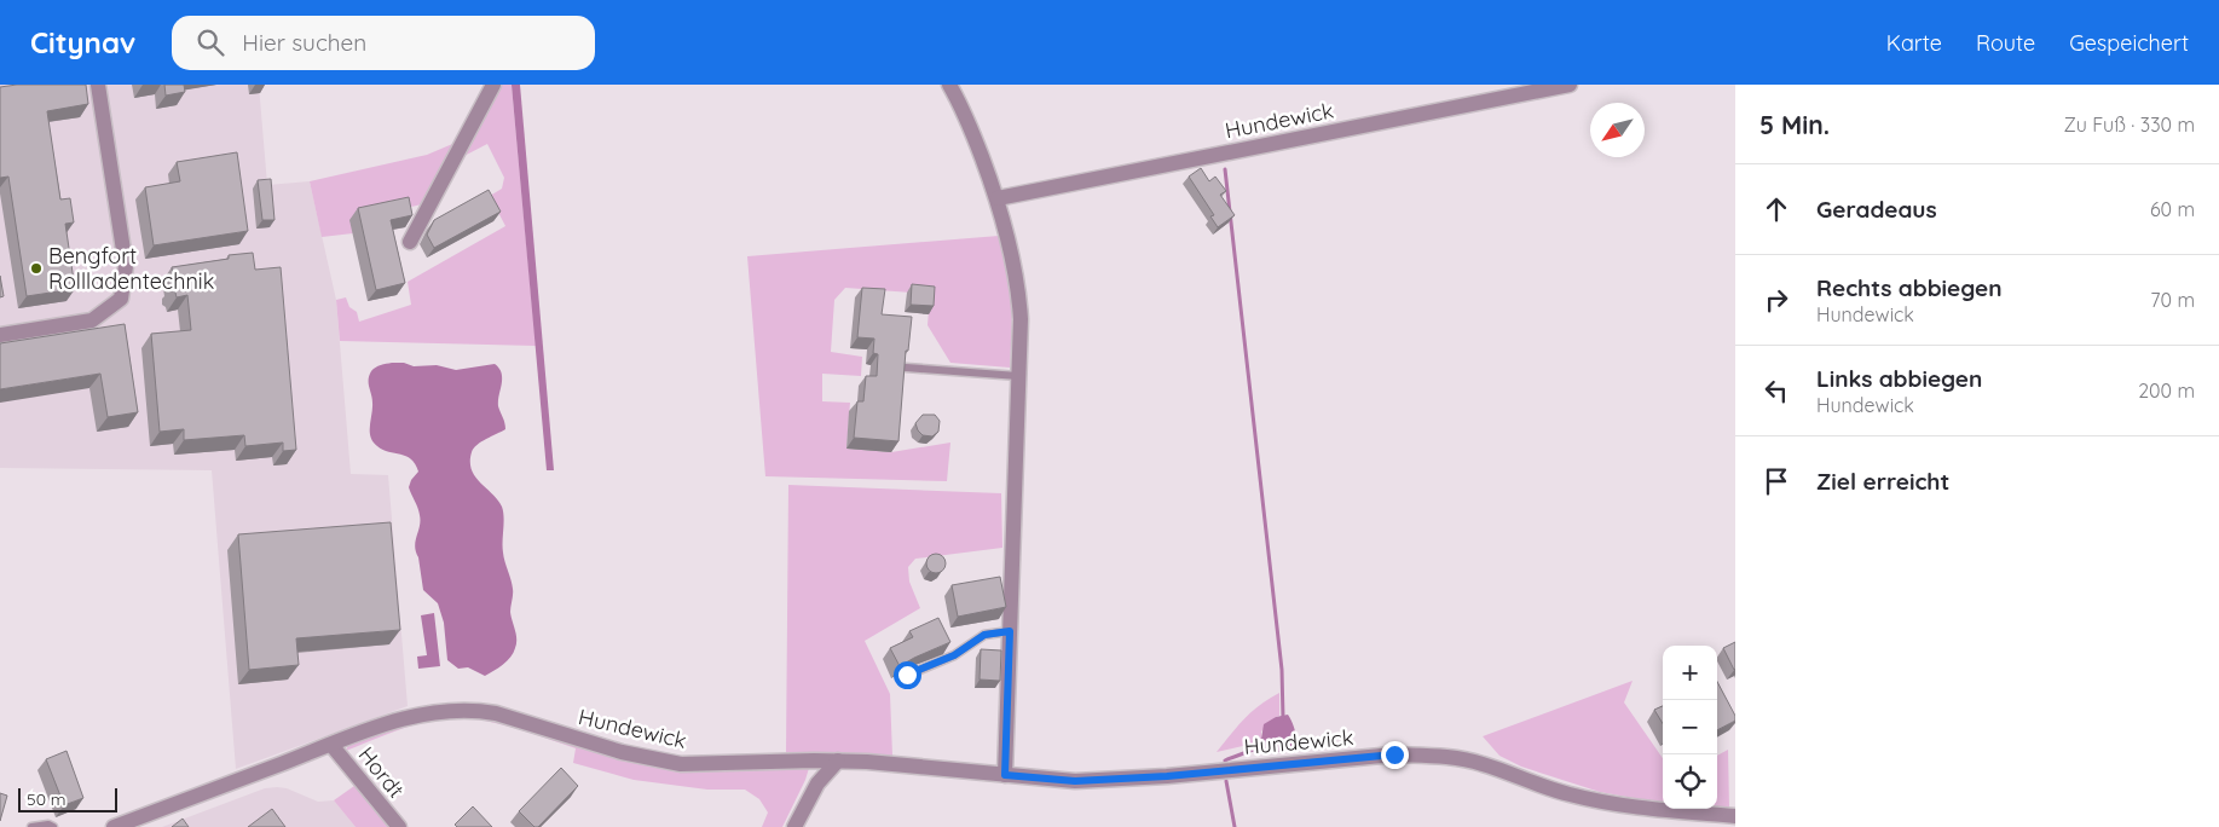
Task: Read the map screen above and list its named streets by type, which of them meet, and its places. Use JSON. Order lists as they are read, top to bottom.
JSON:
{
  "streets": {
    "street": ["Hundewick", "Hordt"]
  },
  "crossings": [
    ["Hundewick", "Hordt"]
  ],
  "places": ["Bengfort Rollladentechnik"],
  "scale_bar": "50 m",
  "north": "bottom left",
  "page": {
    "header": "Citynav",
    "search": "Hier suchen",
    "nav": ["Karte", "Route", "Gespeichert"],
    "heading": ["5 Min.", "Zu Fuß · 330 m"],
    "list": [
      ["Geradeaus", "60 m"],
      ["Rechts abbiegen", "Hundewick", "70 m"],
      ["Links abbiegen", "Hundewick", "200 m"],
      "Ziel erreicht"
    ],
    "map_buttons": ["+", "−"],
    "scale": "50 m"
  }
}
